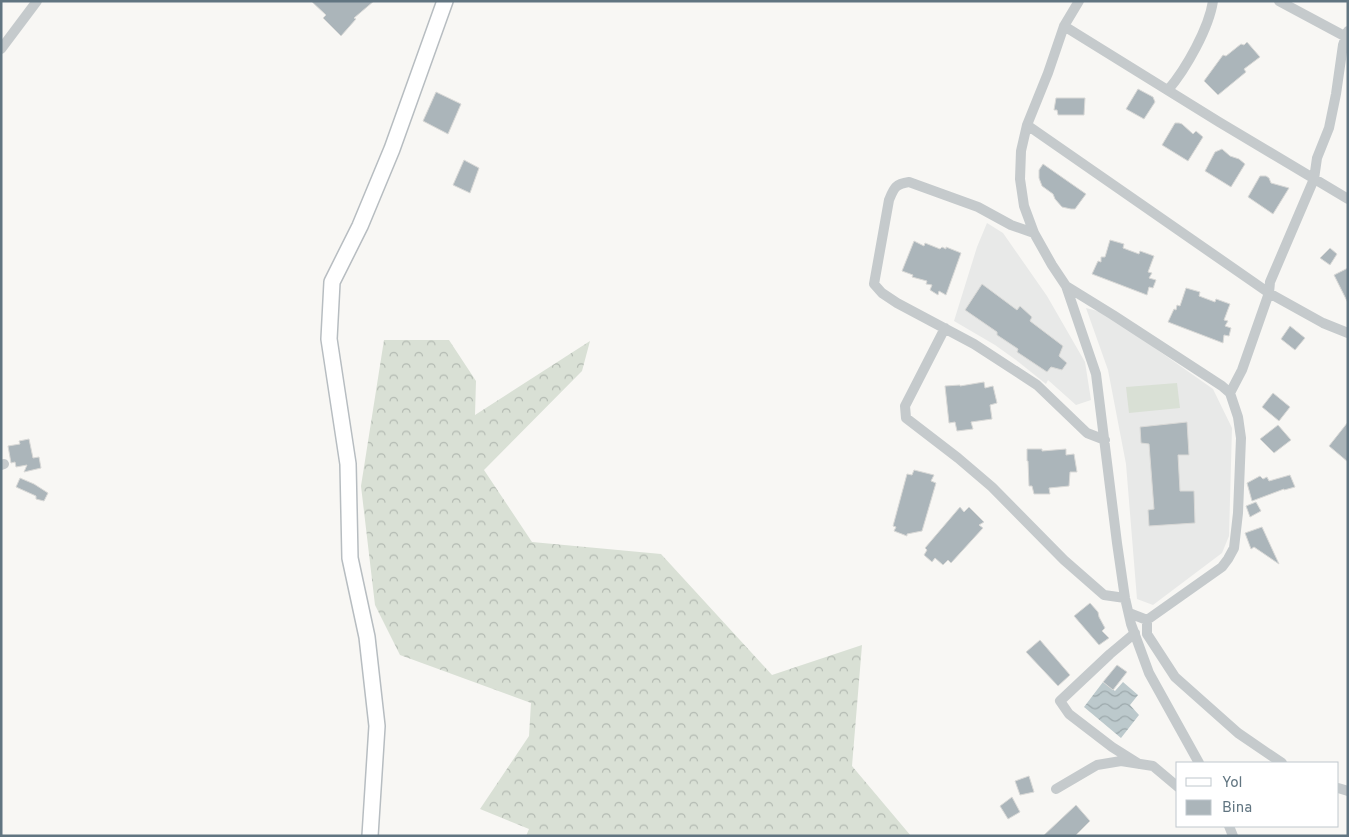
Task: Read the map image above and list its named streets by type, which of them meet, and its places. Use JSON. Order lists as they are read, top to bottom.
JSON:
{
  "legend": ["Yol", "Bina"]
}
